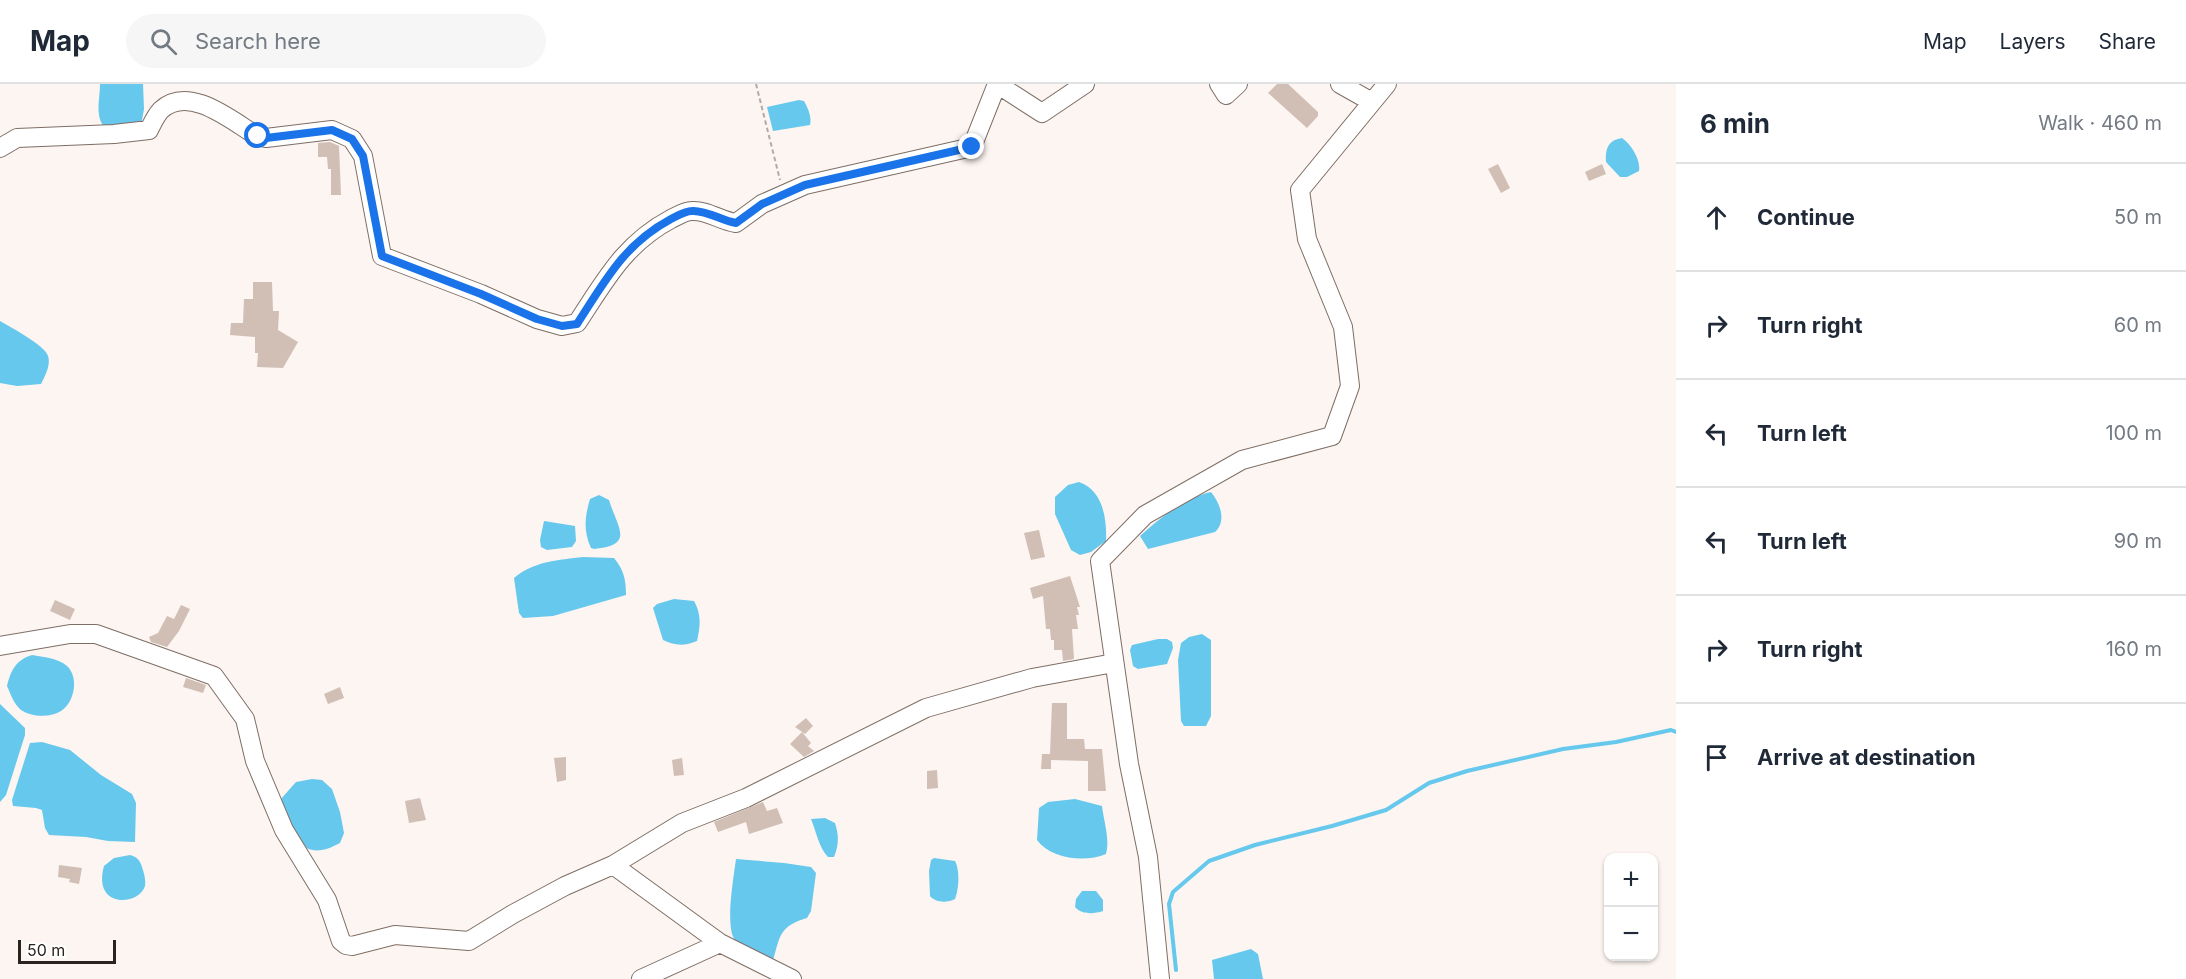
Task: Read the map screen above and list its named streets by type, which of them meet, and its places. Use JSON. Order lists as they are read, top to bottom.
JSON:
{
  "scale_bar": "50 m",
  "page": {
    "header": "Map",
    "search": "Search here",
    "nav": ["Map", "Layers", "Share"],
    "heading": ["6 min", "Walk · 460 m"],
    "list": [
      ["Continue", "50 m"],
      ["Turn right", "60 m"],
      ["Turn left", "100 m"],
      ["Turn left", "90 m"],
      ["Turn right", "160 m"],
      "Arrive at destination"
    ],
    "map_buttons": ["+", "−"],
    "scale": "50 m"
  }
}
